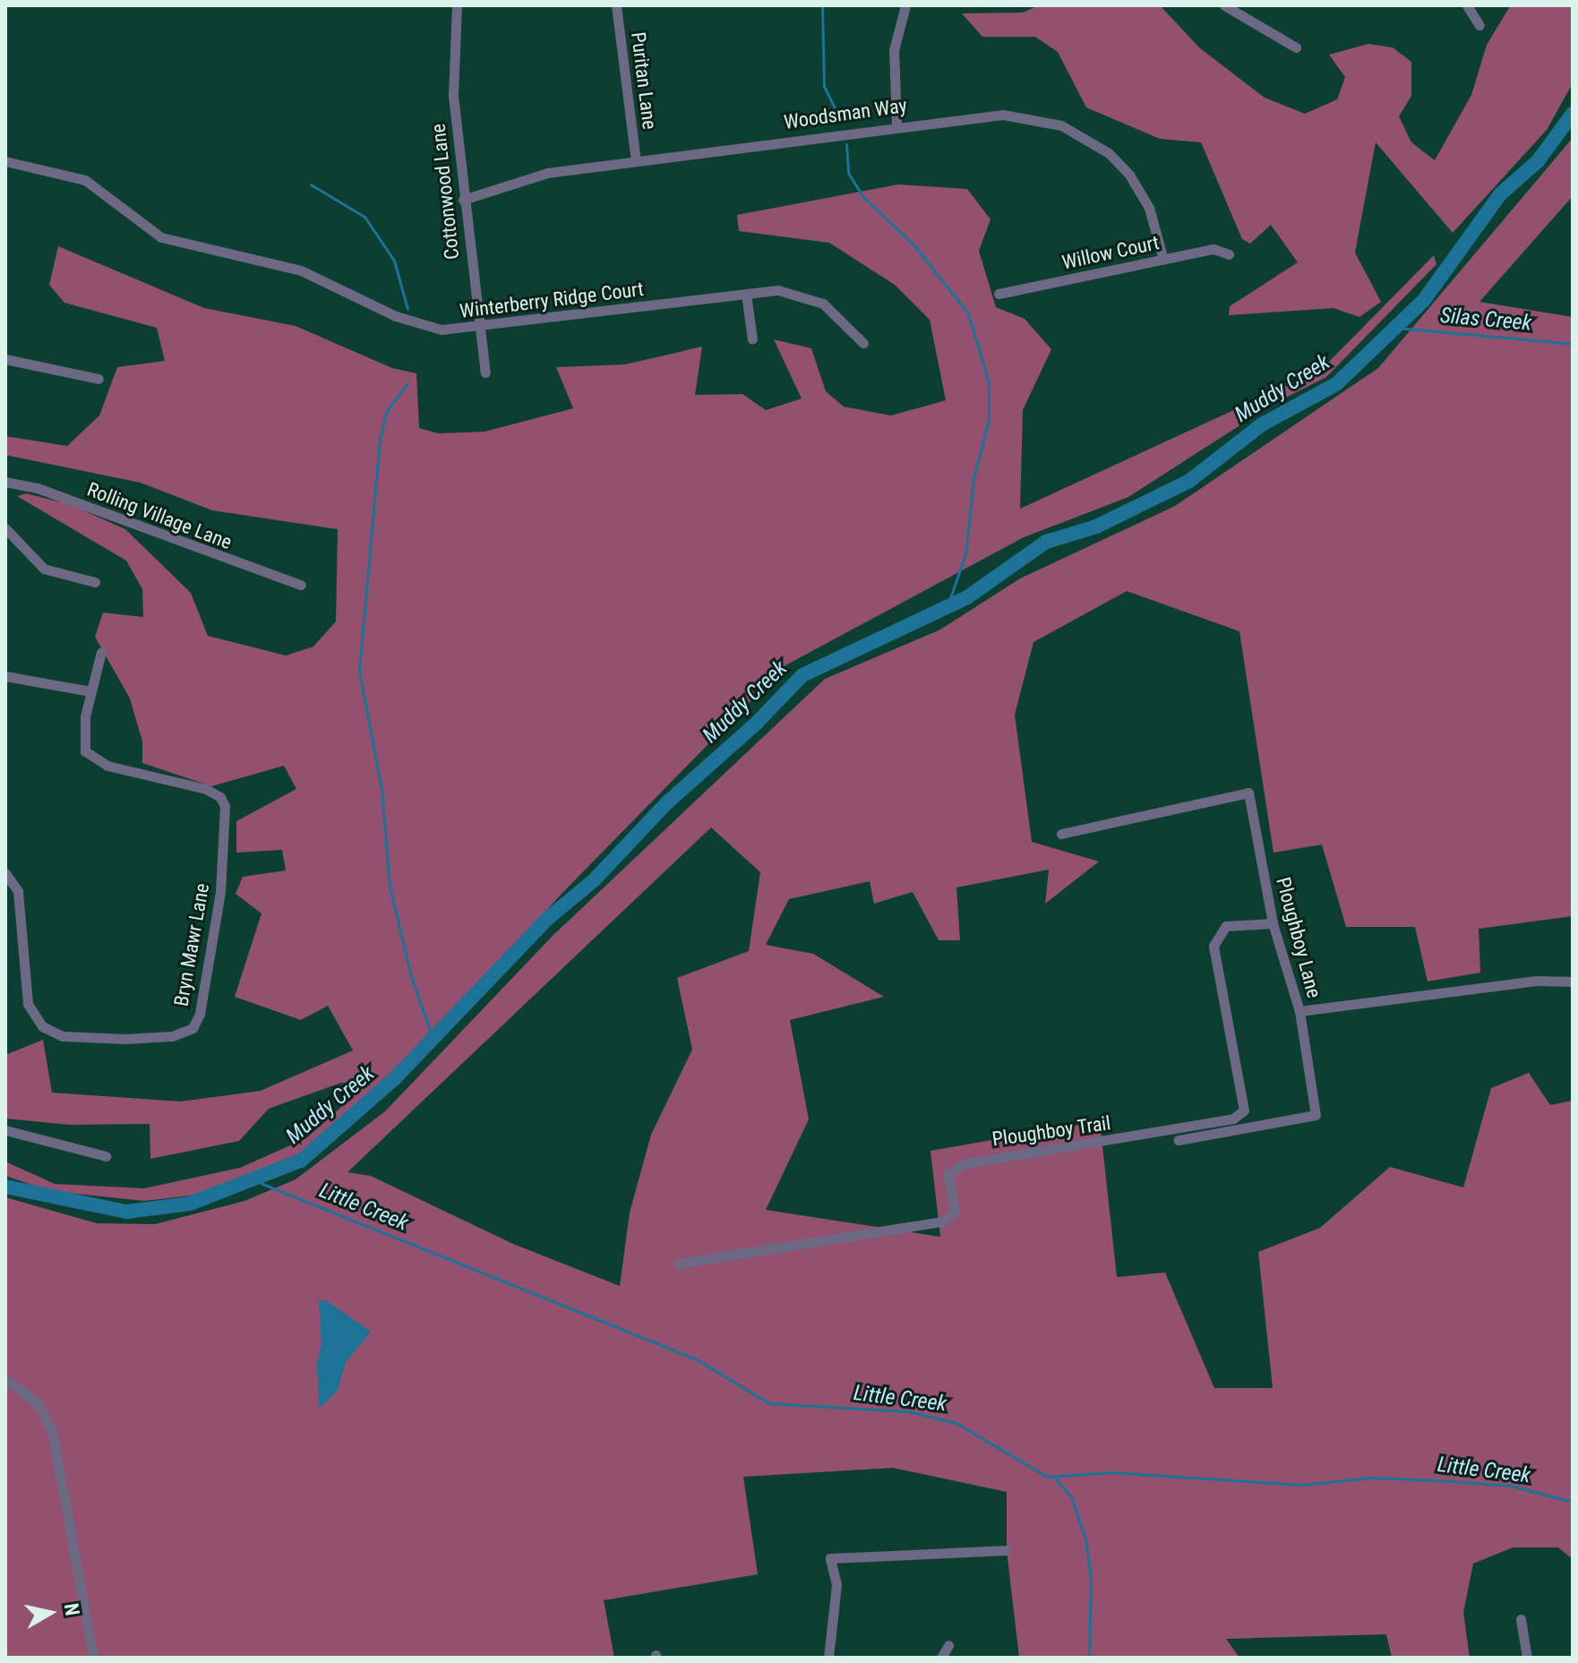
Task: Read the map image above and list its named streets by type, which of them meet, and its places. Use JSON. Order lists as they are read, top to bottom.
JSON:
{
  "streets": {
    "street": [
      "Puritan Lane",
      "Woodsman Way",
      "Cottonwood Lane",
      "Willow Court",
      "Winterberry Ridge Court",
      "Rolling Village Lane",
      "Ploughboy Lane",
      "Bryn Mawr Lane",
      "Ploughboy Trail"
    ]
  },
  "crossings": [
    ["Puritan Lane", "Woodsman Way"],
    ["Woodsman Way", "Cottonwood Lane"],
    ["Woodsman Way", "Willow Court"],
    ["Cottonwood Lane", "Winterberry Ridge Court"],
    ["Ploughboy Lane", "Ploughboy Trail"]
  ],
  "water": ["Silas Creek", "Muddy Creek", "Little Creek"],
  "north": "right"
}
